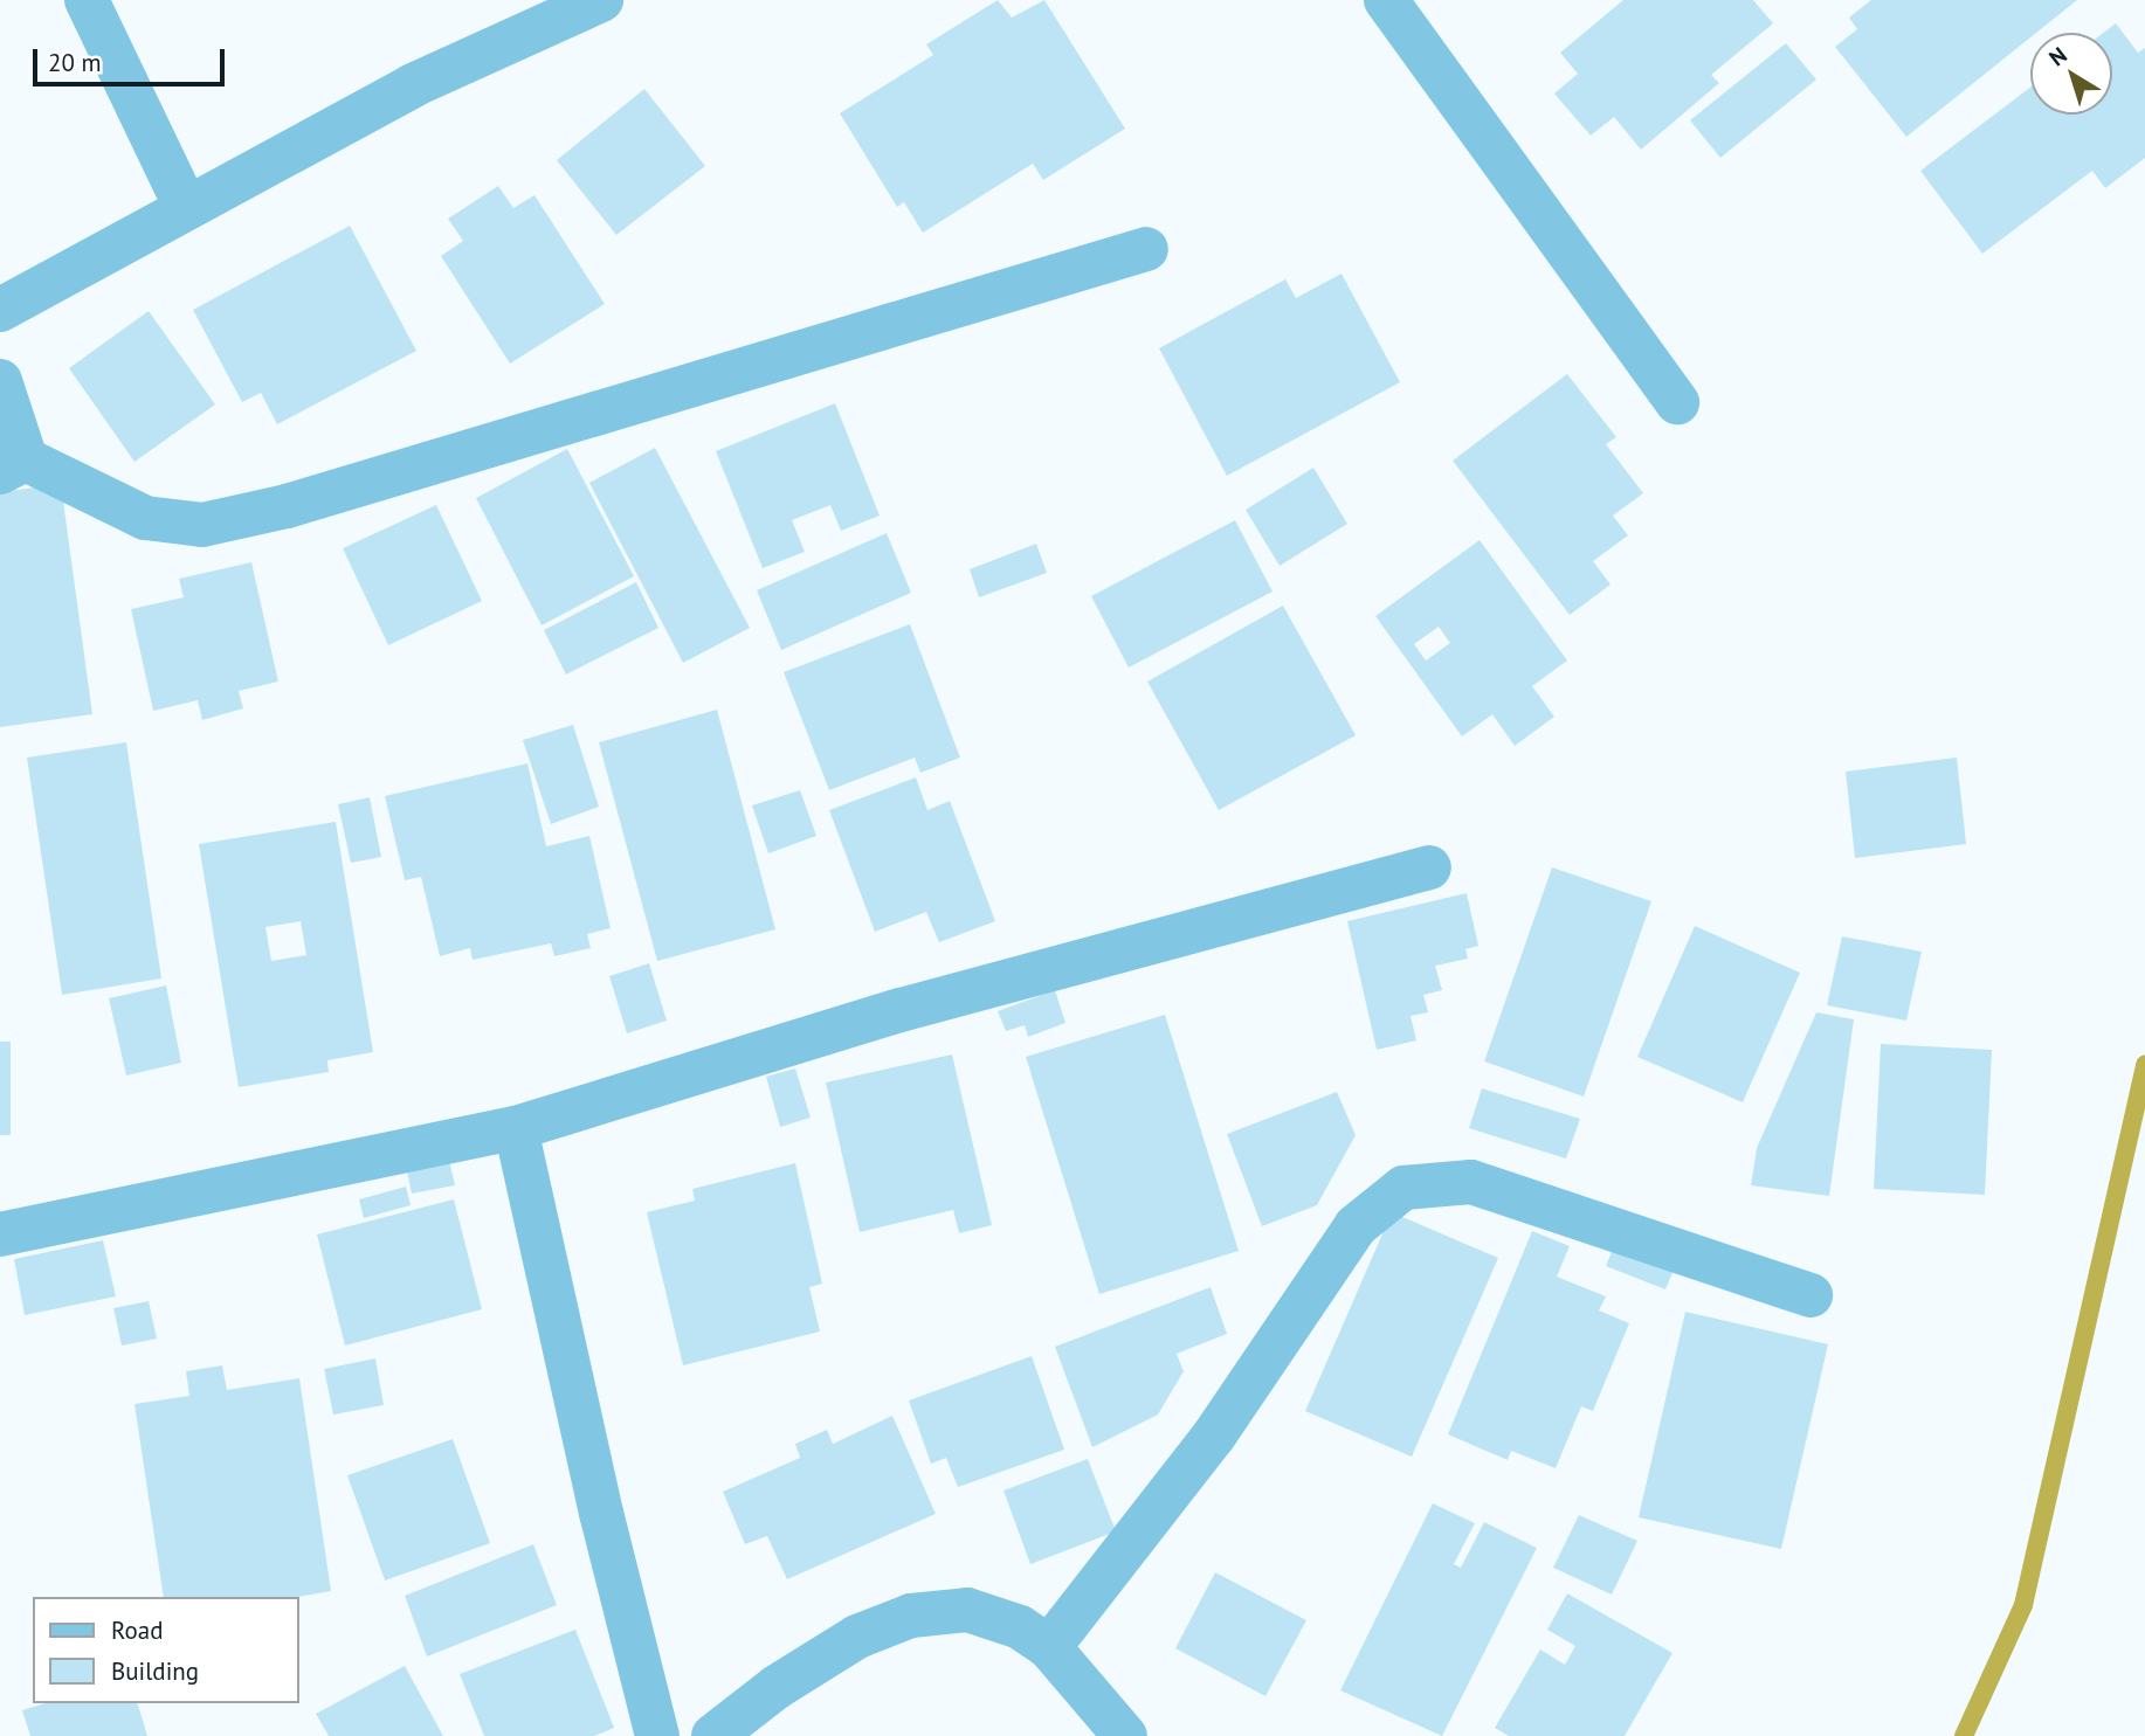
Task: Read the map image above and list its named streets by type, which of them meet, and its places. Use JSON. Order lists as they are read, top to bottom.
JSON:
{
  "legend": ["Road", "Building"],
  "scale_bar": "20 m",
  "north": "top left"
}
